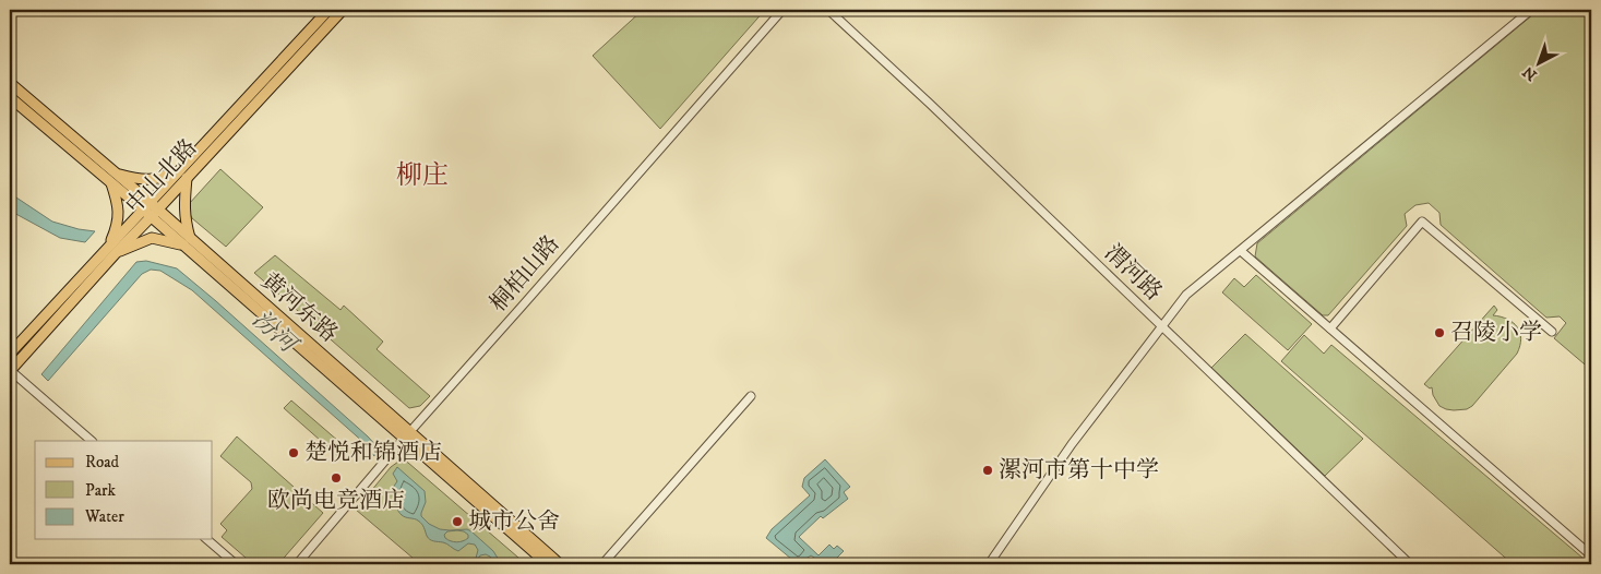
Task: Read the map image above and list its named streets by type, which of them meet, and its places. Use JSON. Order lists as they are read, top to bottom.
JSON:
{
  "streets": {
    "main road": ["中山北路", "黄河东路"],
    "street": ["渭河路", "桐柏山路"]
  },
  "crossings": [
    ["中山北路", "黄河东路"],
    ["桐柏山路", "黄河东路"]
  ],
  "districts": ["柳庄"],
  "water": ["汾河"],
  "places": [
    "召陵小学",
    "楚悦和锦酒店",
    "漯河市第十中学",
    "欧尚电竞酒店",
    "城市公舍"
  ],
  "legend": ["Road", "Park", "Water"],
  "north": "bottom left"
}
